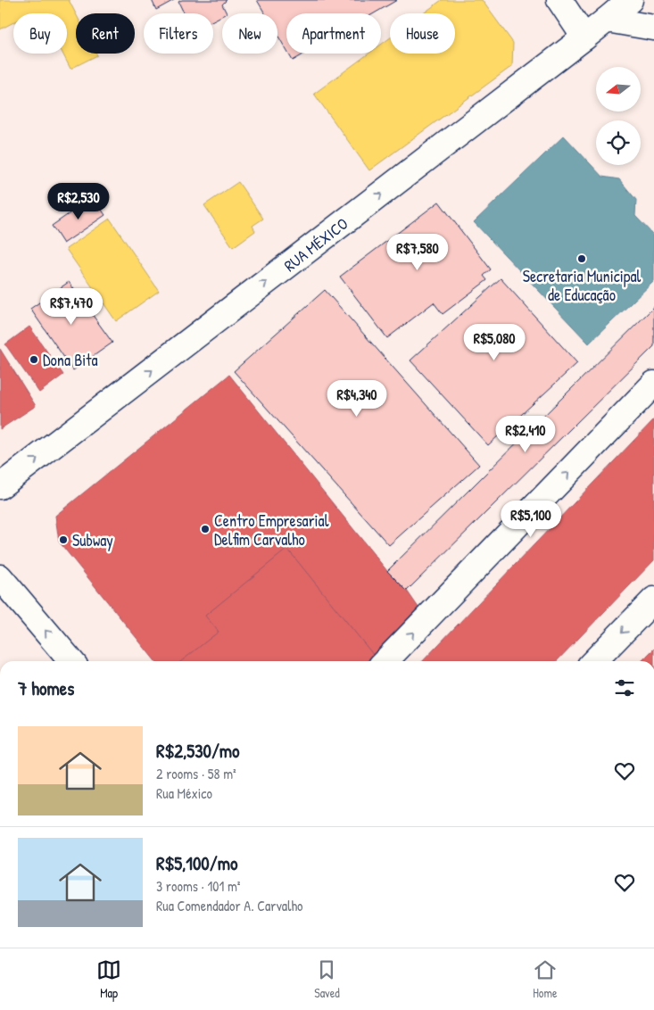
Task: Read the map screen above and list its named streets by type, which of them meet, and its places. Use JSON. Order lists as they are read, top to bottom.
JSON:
{
  "streets": {
    "main road": ["RUA MÉXICO"]
  },
  "one_way": ["RUA MÉXICO"],
  "places": [
    "Secretaria Municipal de Educação",
    "Dona Bita",
    "Centro Empresarial Delfim Carvalho",
    "Subway"
  ],
  "north": "left",
  "page": {
    "chip": [
      "Buy",
      "Rent",
      "Filters",
      "New",
      "Apartment",
      "House"
    ],
    "price": [
      "R$2,530",
      "R$7,580",
      "R$7,470",
      "R$5,080",
      "R$4,340",
      "R$2,410",
      "R$5,100"
    ],
    "heading": "7 homes",
    "list": [
      {
        "name": "R$2,530/mo",
        "note": "2 rooms · 58 m² · Rua México"
      },
      {
        "name": "R$5,100/mo",
        "note": "3 rooms · 101 m² · Rua Comendador A. Carvalho"
      }
    ],
    "tabs": ["Map", "Saved", "Home"]
  }
}
